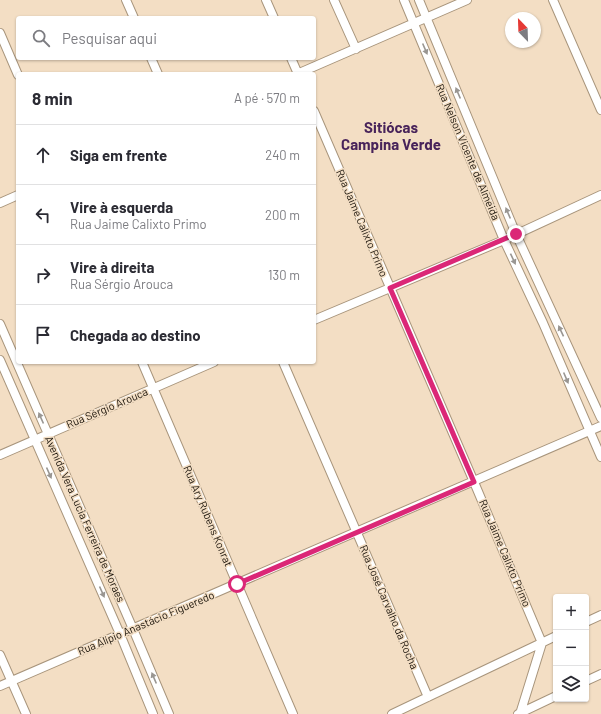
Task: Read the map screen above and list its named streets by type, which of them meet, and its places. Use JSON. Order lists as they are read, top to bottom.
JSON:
{
  "streets": {
    "street": [
      "Rua Nelson Vicente de Almeida",
      "Rua Jaime Calixto Primo",
      "Rua Sérgio Arouca",
      "Rua Ary Rubens Konrat",
      "Avenida Vera Lucia Ferreira de Moraes",
      "Rua José Carvalho da Rocha",
      "Rua Alípio Anastácio Figueredo"
    ]
  },
  "crossings": [
    ["Rua Nelson Vicente de Almeida", "Rua Alípio Anastácio Figueredo"],
    ["Rua Jaime Calixto Primo", "Rua Alípio Anastácio Figueredo"],
    ["Rua Sérgio Arouca", "Rua Ary Rubens Konrat"],
    ["Rua Sérgio Arouca", "Avenida Vera Lucia Ferreira de Moraes"],
    ["Rua Ary Rubens Konrat", "Rua Alípio Anastácio Figueredo"],
    ["Avenida Vera Lucia Ferreira de Moraes", "Rua Alípio Anastácio Figueredo"],
    ["Rua José Carvalho da Rocha", "Rua Alípio Anastácio Figueredo"]
  ],
  "districts": ["Sitiócas Campina Verde"],
  "north": "top left",
  "page": {
    "search": "Pesquisar aqui",
    "heading": ["8 min", "A pé · 570 m"],
    "list": [
      ["Siga em frente", "240 m"],
      ["Vire à esquerda", "Rua Jaime Calixto Primo", "200 m"],
      ["Vire à direita", "Rua Sérgio Arouca", "130 m"],
      "Chegada ao destino"
    ],
    "map_buttons": ["+", "−"]
  }
}
